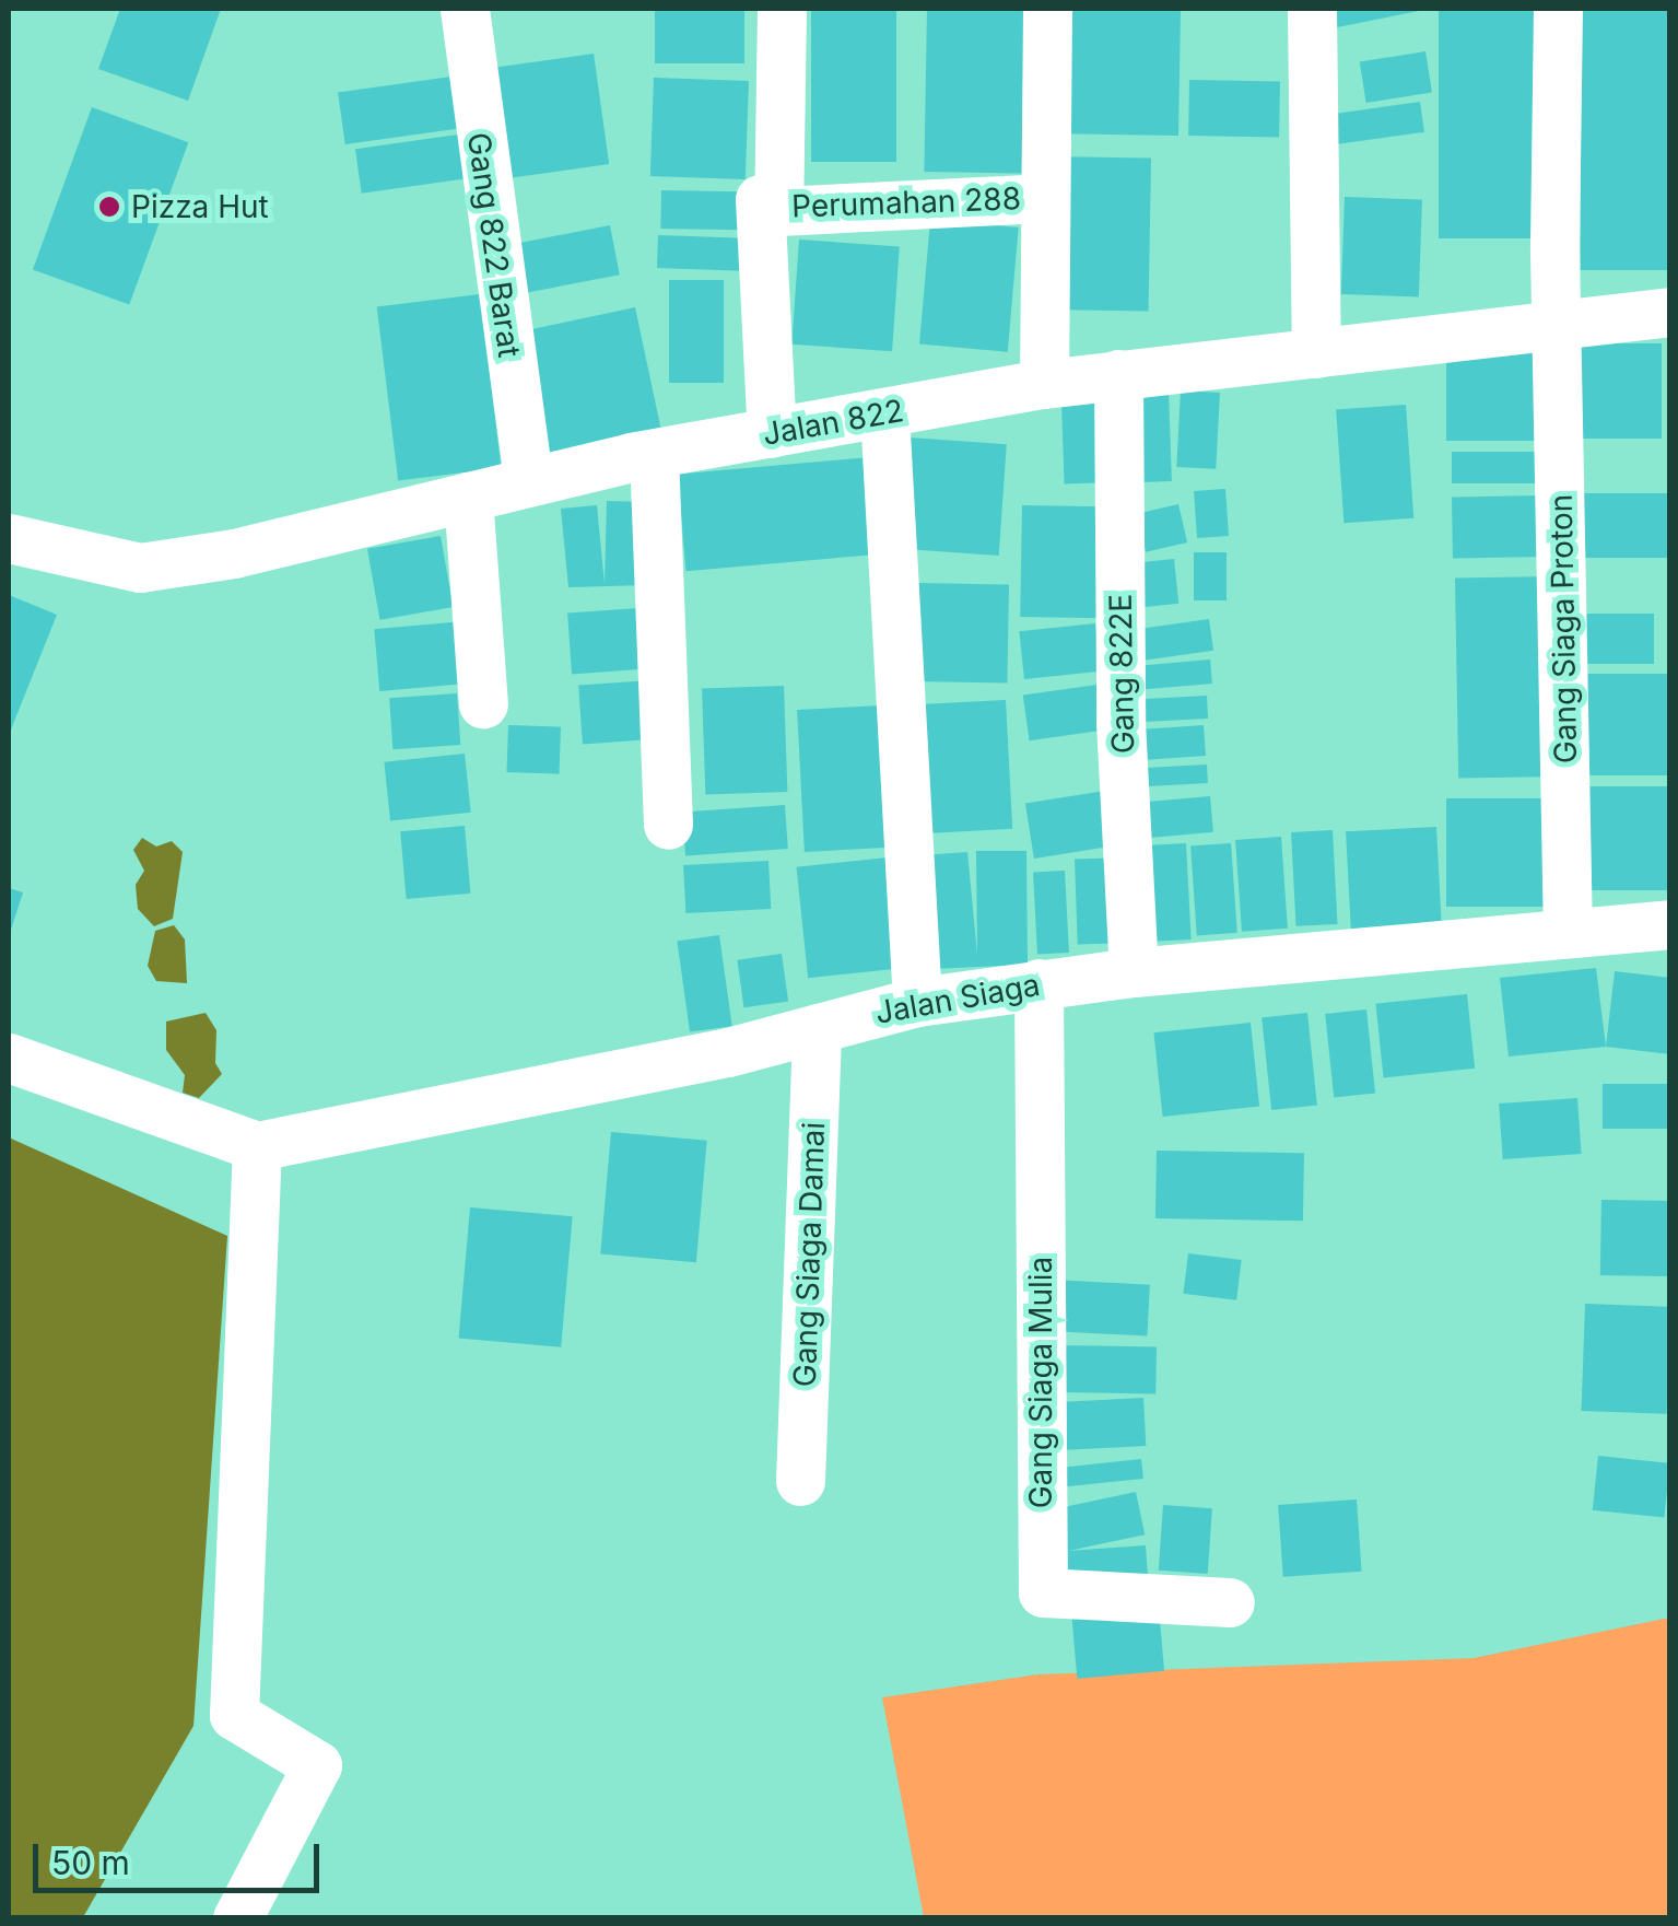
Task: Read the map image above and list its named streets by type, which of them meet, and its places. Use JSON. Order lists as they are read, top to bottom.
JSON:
{
  "streets": {
    "street": [
      "Perumahan 288",
      "Gang 822 Barat",
      "Jalan 822",
      "Gang Siaga Proton",
      "Gang 822E",
      "Jalan Siaga",
      "Gang Siaga Damai",
      "Gang Siaga Mulia"
    ]
  },
  "crossings": [
    ["Gang 822 Barat", "Jalan 822"],
    ["Jalan 822", "Gang Siaga Proton"],
    ["Jalan 822", "Gang 822E"],
    ["Gang Siaga Proton", "Jalan Siaga"],
    ["Gang 822E", "Jalan Siaga"],
    ["Jalan Siaga", "Gang Siaga Damai"],
    ["Jalan Siaga", "Gang Siaga Mulia"]
  ],
  "places": ["Pizza Hut"],
  "scale_bar": "50 m"
}
